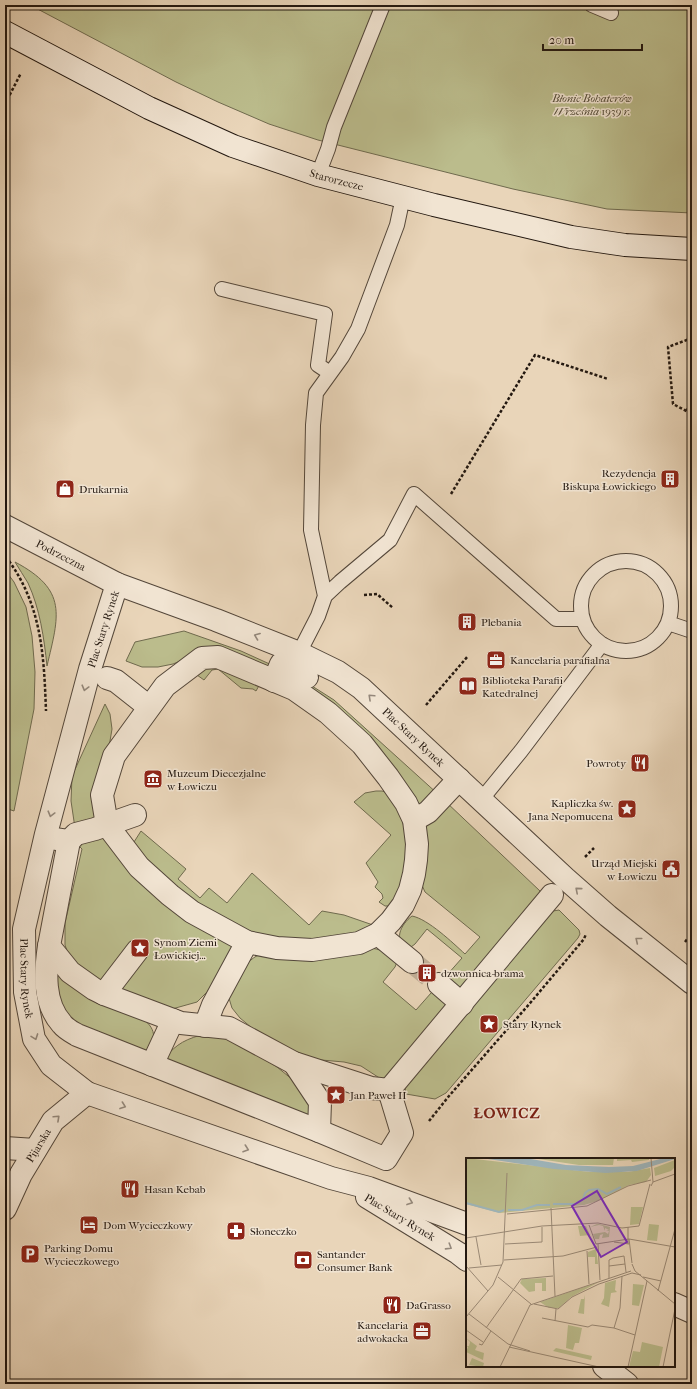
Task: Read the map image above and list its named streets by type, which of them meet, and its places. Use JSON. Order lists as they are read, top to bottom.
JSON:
{
  "streets": {
    "street": [
      "Starorzecze",
      "Podrzeczna",
      "Plac Stary Rynek",
      "Pijarska"
    ]
  },
  "crossings": [
    ["Podrzeczna", "Plac Stary Rynek"],
    ["Plac Stary Rynek", "Pijarska"]
  ],
  "one_way": ["Pijarska"],
  "districts": ["ŁOWICZ"],
  "parks": ["Błonie Bohaterów Września 1939 r."],
  "places": {
    "building": ["Rezydencja Biskupa Łowickiego", "Plebania", "dzwonnica-brama"],
    "shop": ["Drukarnia"],
    "office": ["Kancelaria parafialna", "Kancelaria adwokacka"],
    "library": ["Biblioteka Parafii Katedralnej"],
    "restaurant": ["Powroty", "Hasan Kebab", "DaGrasso"],
    "museum": ["Muzeum Diecezjalne w Łowiczu"],
    "place": [
      "Kapliczka św. Jana Nepomucena",
      "Synom Ziemi Łowickiej...",
      "Stary Rynek",
      "Jan Paweł II"
    ],
    "public building": ["Urząd Miejski w Łowiczu"],
    "hotel": ["Dom Wycieczkowy"],
    "pharmacy": ["Słoneczko"],
    "parking": ["Parking Domu Wycieczkowego"],
    "bank": ["Santander Consumer Bank"]
  },
  "scale_bar": "20 m"
}
